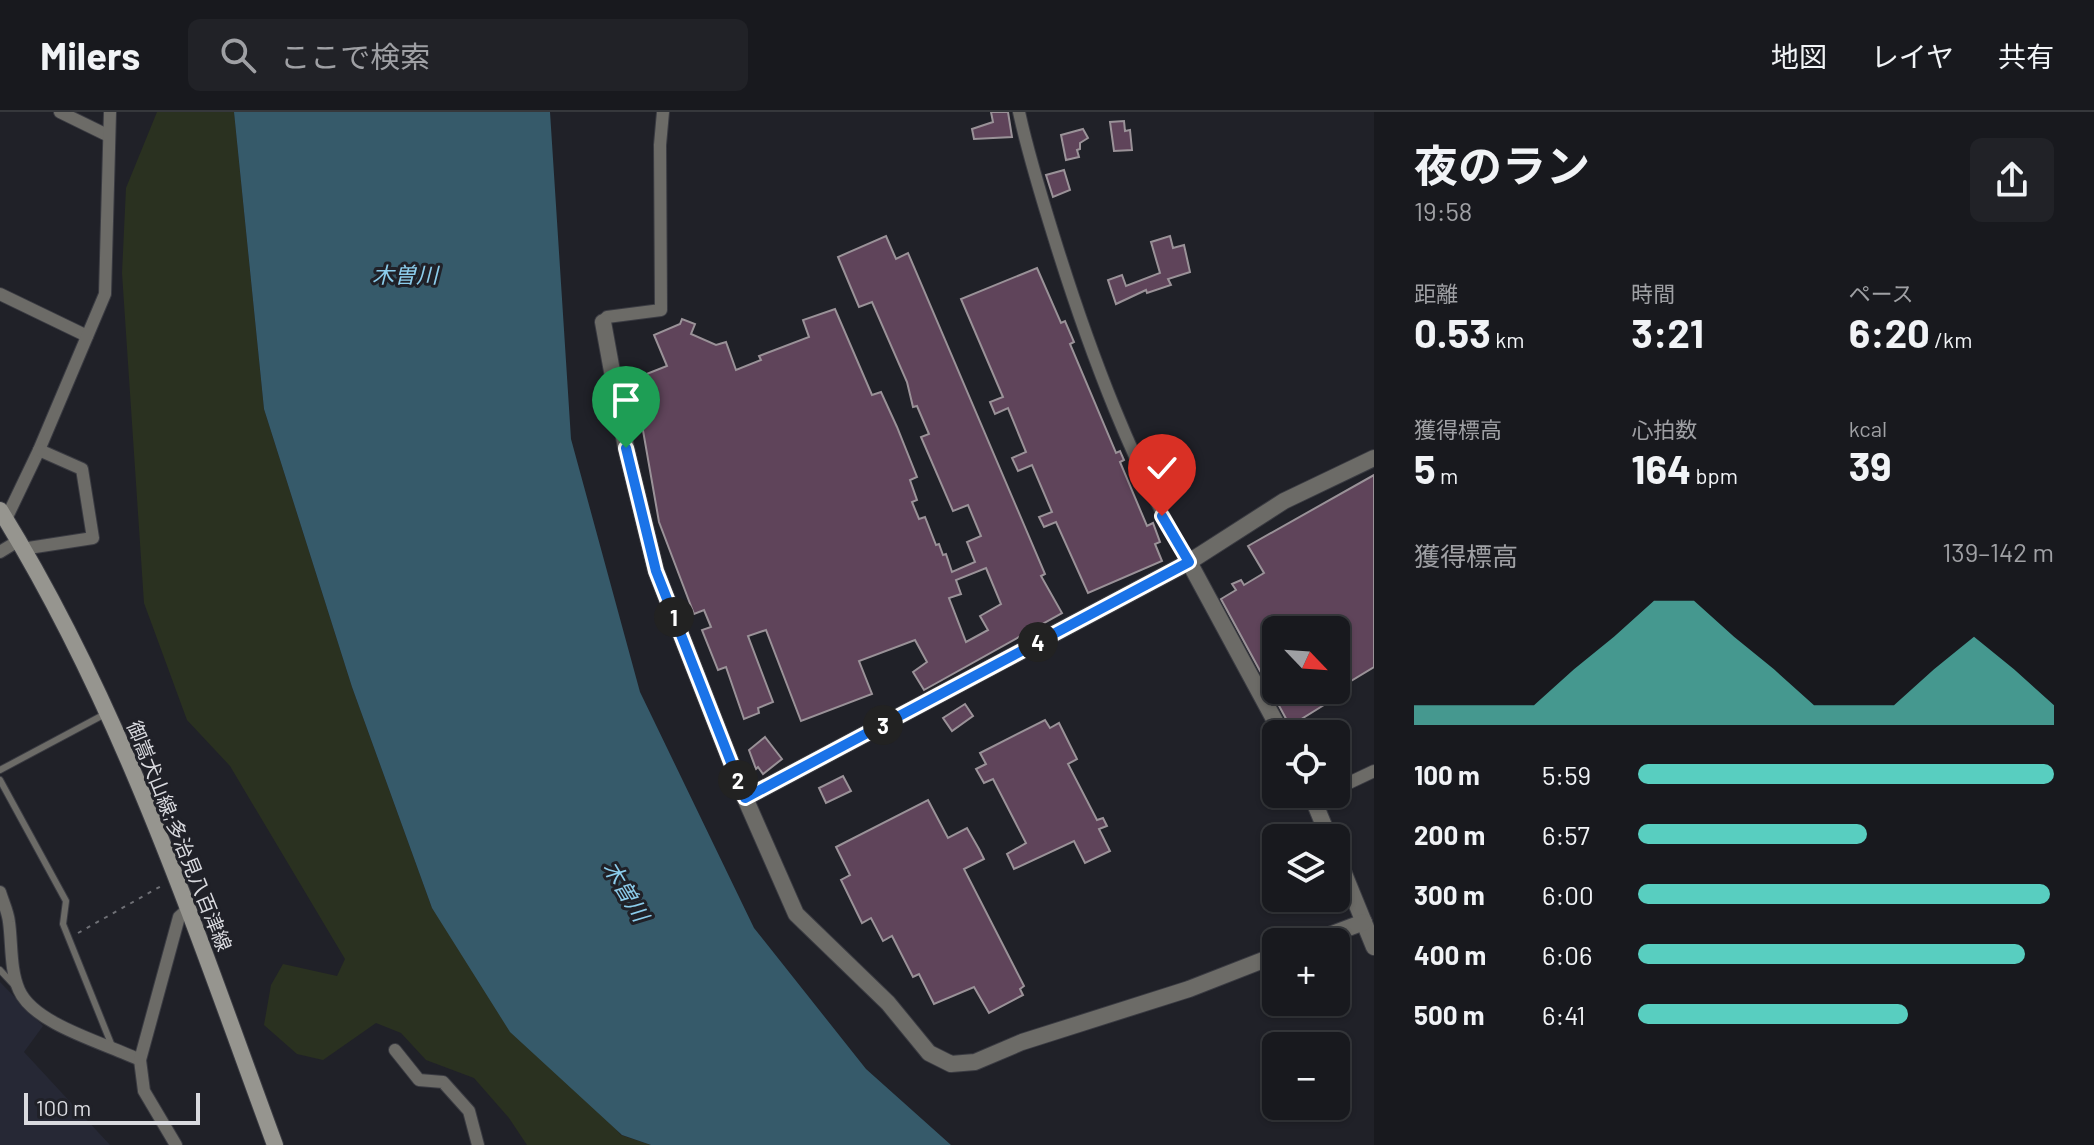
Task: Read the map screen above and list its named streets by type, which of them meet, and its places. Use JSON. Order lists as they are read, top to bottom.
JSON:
{
  "streets": {
    "main road": ["御嵩犬山線;多治見八百津線"]
  },
  "water": ["木曽川"],
  "scale_bar": "100 m",
  "north": "bottom right",
  "page": {
    "header": "Milers",
    "search": "ここで検索",
    "nav": ["地図", "レイヤ", "共有"],
    "heading": ["夜のラン", "19:58"],
    "stats": [
      ["距離", "0.53 km"],
      ["時間", "3:21"],
      ["ペース", "6:20 /km"],
      ["獲得標高", "5 m"],
      ["心拍数", "164 bpm"],
      ["kcal", "39"]
    ],
    "chart": ["獲得標高", "139–142 m"],
    "pins": [
      "1",
      "4",
      "3",
      "2"
    ],
    "map_buttons": ["+", "−"],
    "list": [
      {
        "name": "100 m",
        "note": "5:59"
      },
      {
        "name": "200 m",
        "note": "6:57"
      },
      {
        "name": "300 m",
        "note": "6:00"
      },
      {
        "name": "400 m",
        "note": "6:06"
      },
      {
        "name": "500 m",
        "note": "6:41"
      }
    ],
    "scale": "100 m"
  }
}
